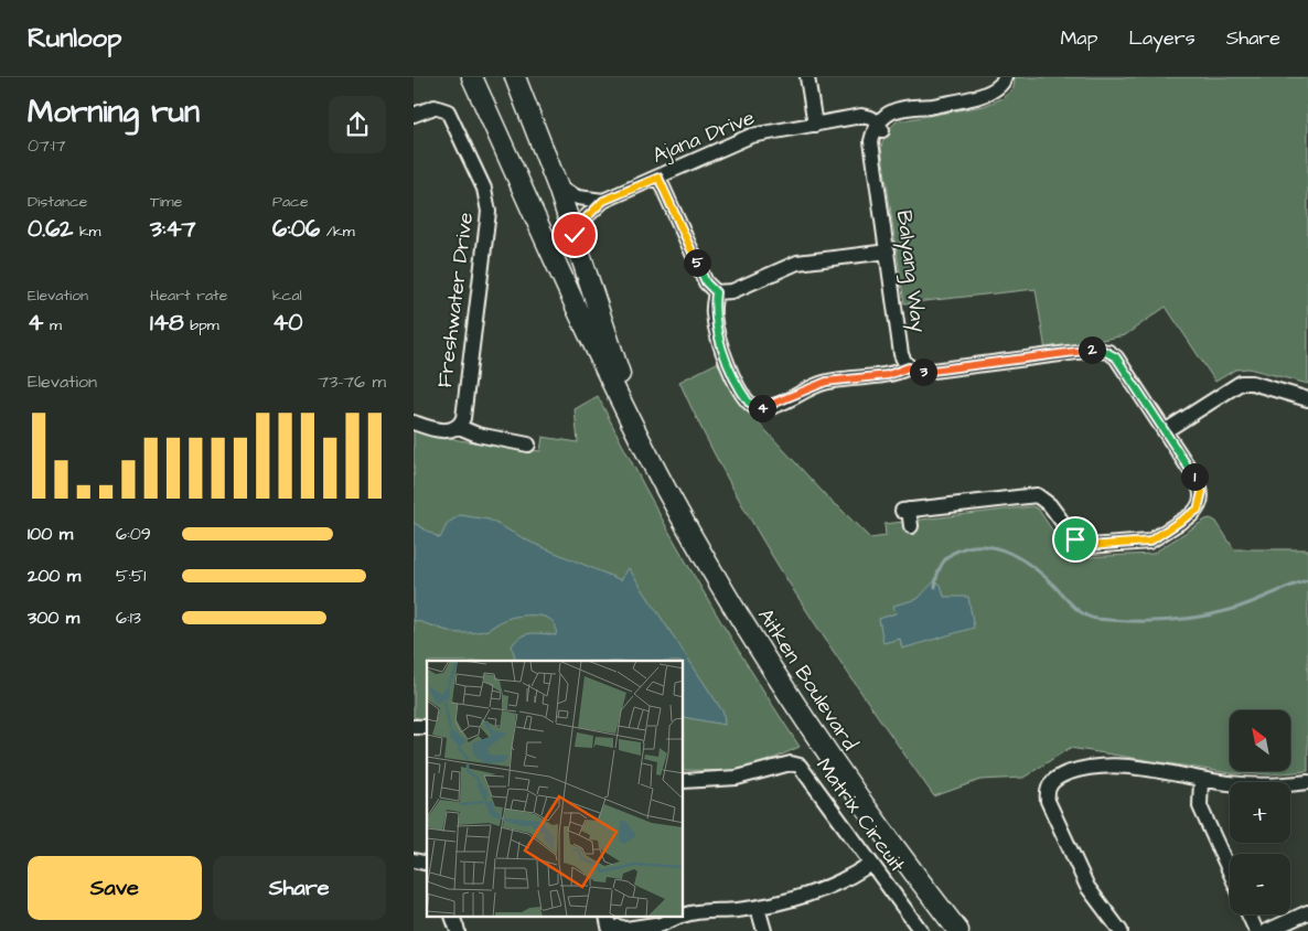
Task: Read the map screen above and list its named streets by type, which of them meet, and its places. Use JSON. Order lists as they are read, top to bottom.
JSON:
{
  "streets": {
    "main road": ["Aitken Boulevard"],
    "street": [
      "Ajana Drive",
      "Balyang Way",
      "Freshwater Drive",
      "Matrix Circuit"
    ]
  },
  "crossings": [
    ["Ajana Drive", "Balyang Way"],
    ["Ajana Drive", "Aitken Boulevard"]
  ],
  "north": "top left",
  "page": {
    "header": "Runloop",
    "nav": ["Map", "Layers", "Share"],
    "heading": ["Morning run", "07:17"],
    "stats": [
      ["Distance", "0.62 km"],
      ["Time", "3:47"],
      ["Pace", "6:06 /km"],
      ["Elevation", "4 m"],
      ["Heart rate", "148 bpm"],
      ["kcal", "40"]
    ],
    "pins": [
      "5",
      "2",
      "3",
      "4",
      "1"
    ],
    "chart": ["Elevation", "73–76 m"],
    "list": [
      {
        "name": "100 m",
        "note": "6:09"
      },
      {
        "name": "200 m",
        "note": "5:51"
      },
      {
        "name": "300 m",
        "note": "6:13"
      }
    ],
    "map_buttons": ["+", "−"],
    "buttons": ["Save", "Share"]
  }
}
